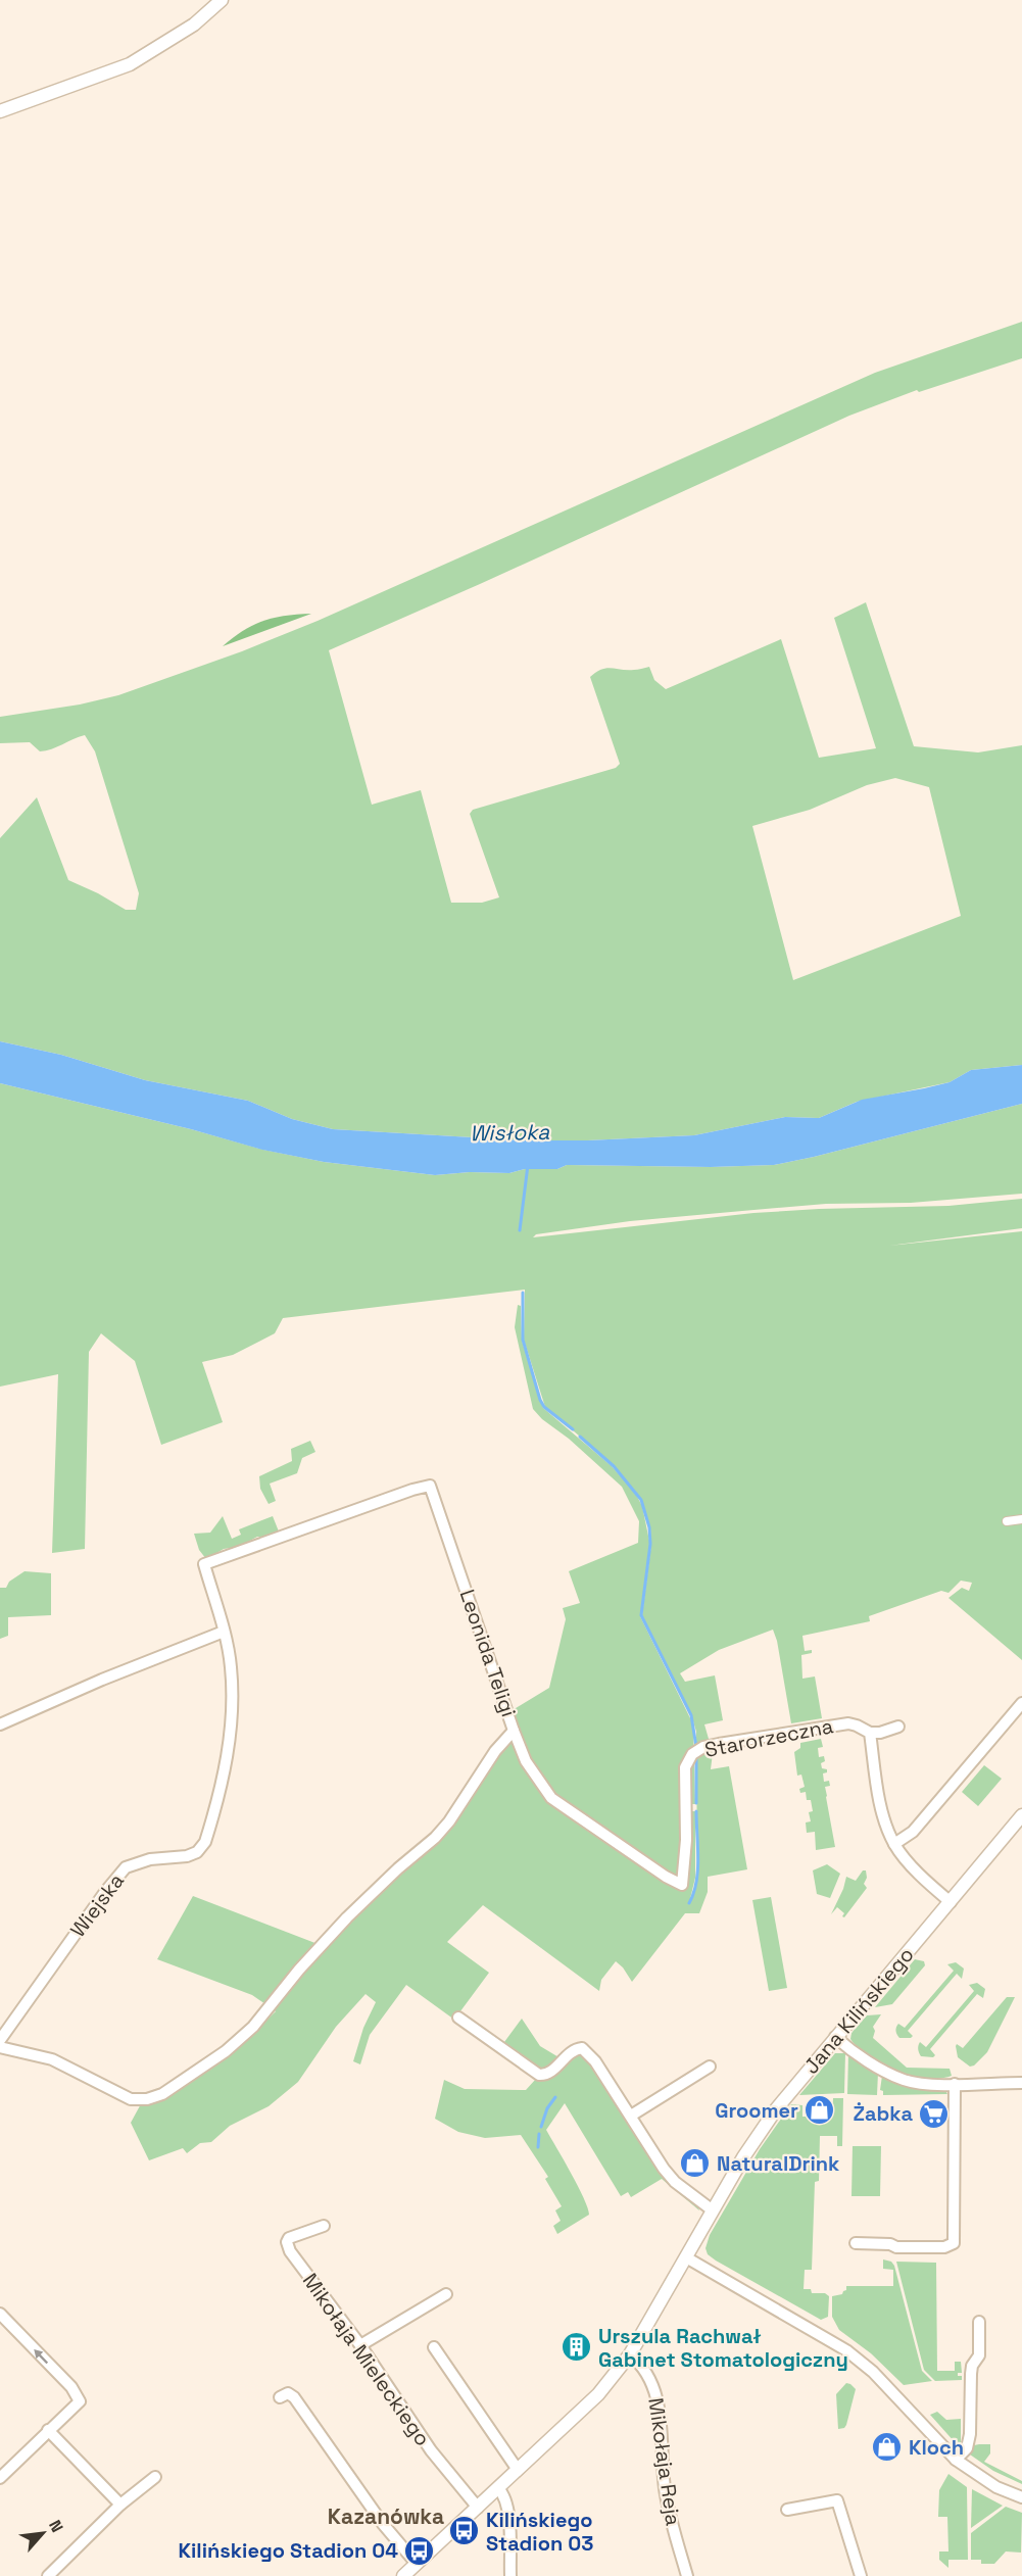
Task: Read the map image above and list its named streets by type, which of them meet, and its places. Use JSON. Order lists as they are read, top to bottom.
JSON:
{
  "streets": {
    "street": [
      "Leonida Teligi",
      "Starorzeczna",
      "Wiejska",
      "Jana Kilińskiego",
      "Mikołaja Mieleckiego",
      "Mikołaja Reja"
    ]
  },
  "crossings": [
    ["Leonida Teligi", "Starorzeczna"],
    ["Leonida Teligi", "Wiejska"],
    ["Jana Kilińskiego", "Mikołaja Mieleckiego"],
    ["Jana Kilińskiego", "Mikołaja Reja"]
  ],
  "districts": ["Kazanówka"],
  "water": ["Wisłoka"],
  "places": {
    "shop": ["Groomer", "NaturalDrink", "Kloch"],
    "supermarket": ["Żabka"],
    "building": ["Urszula Rachwał Gabinet Stomatologiczny"],
    "bus stop": ["Kilińskiego Stadion 03", "Kilińskiego Stadion 04"]
  },
  "north": "top right"
}
